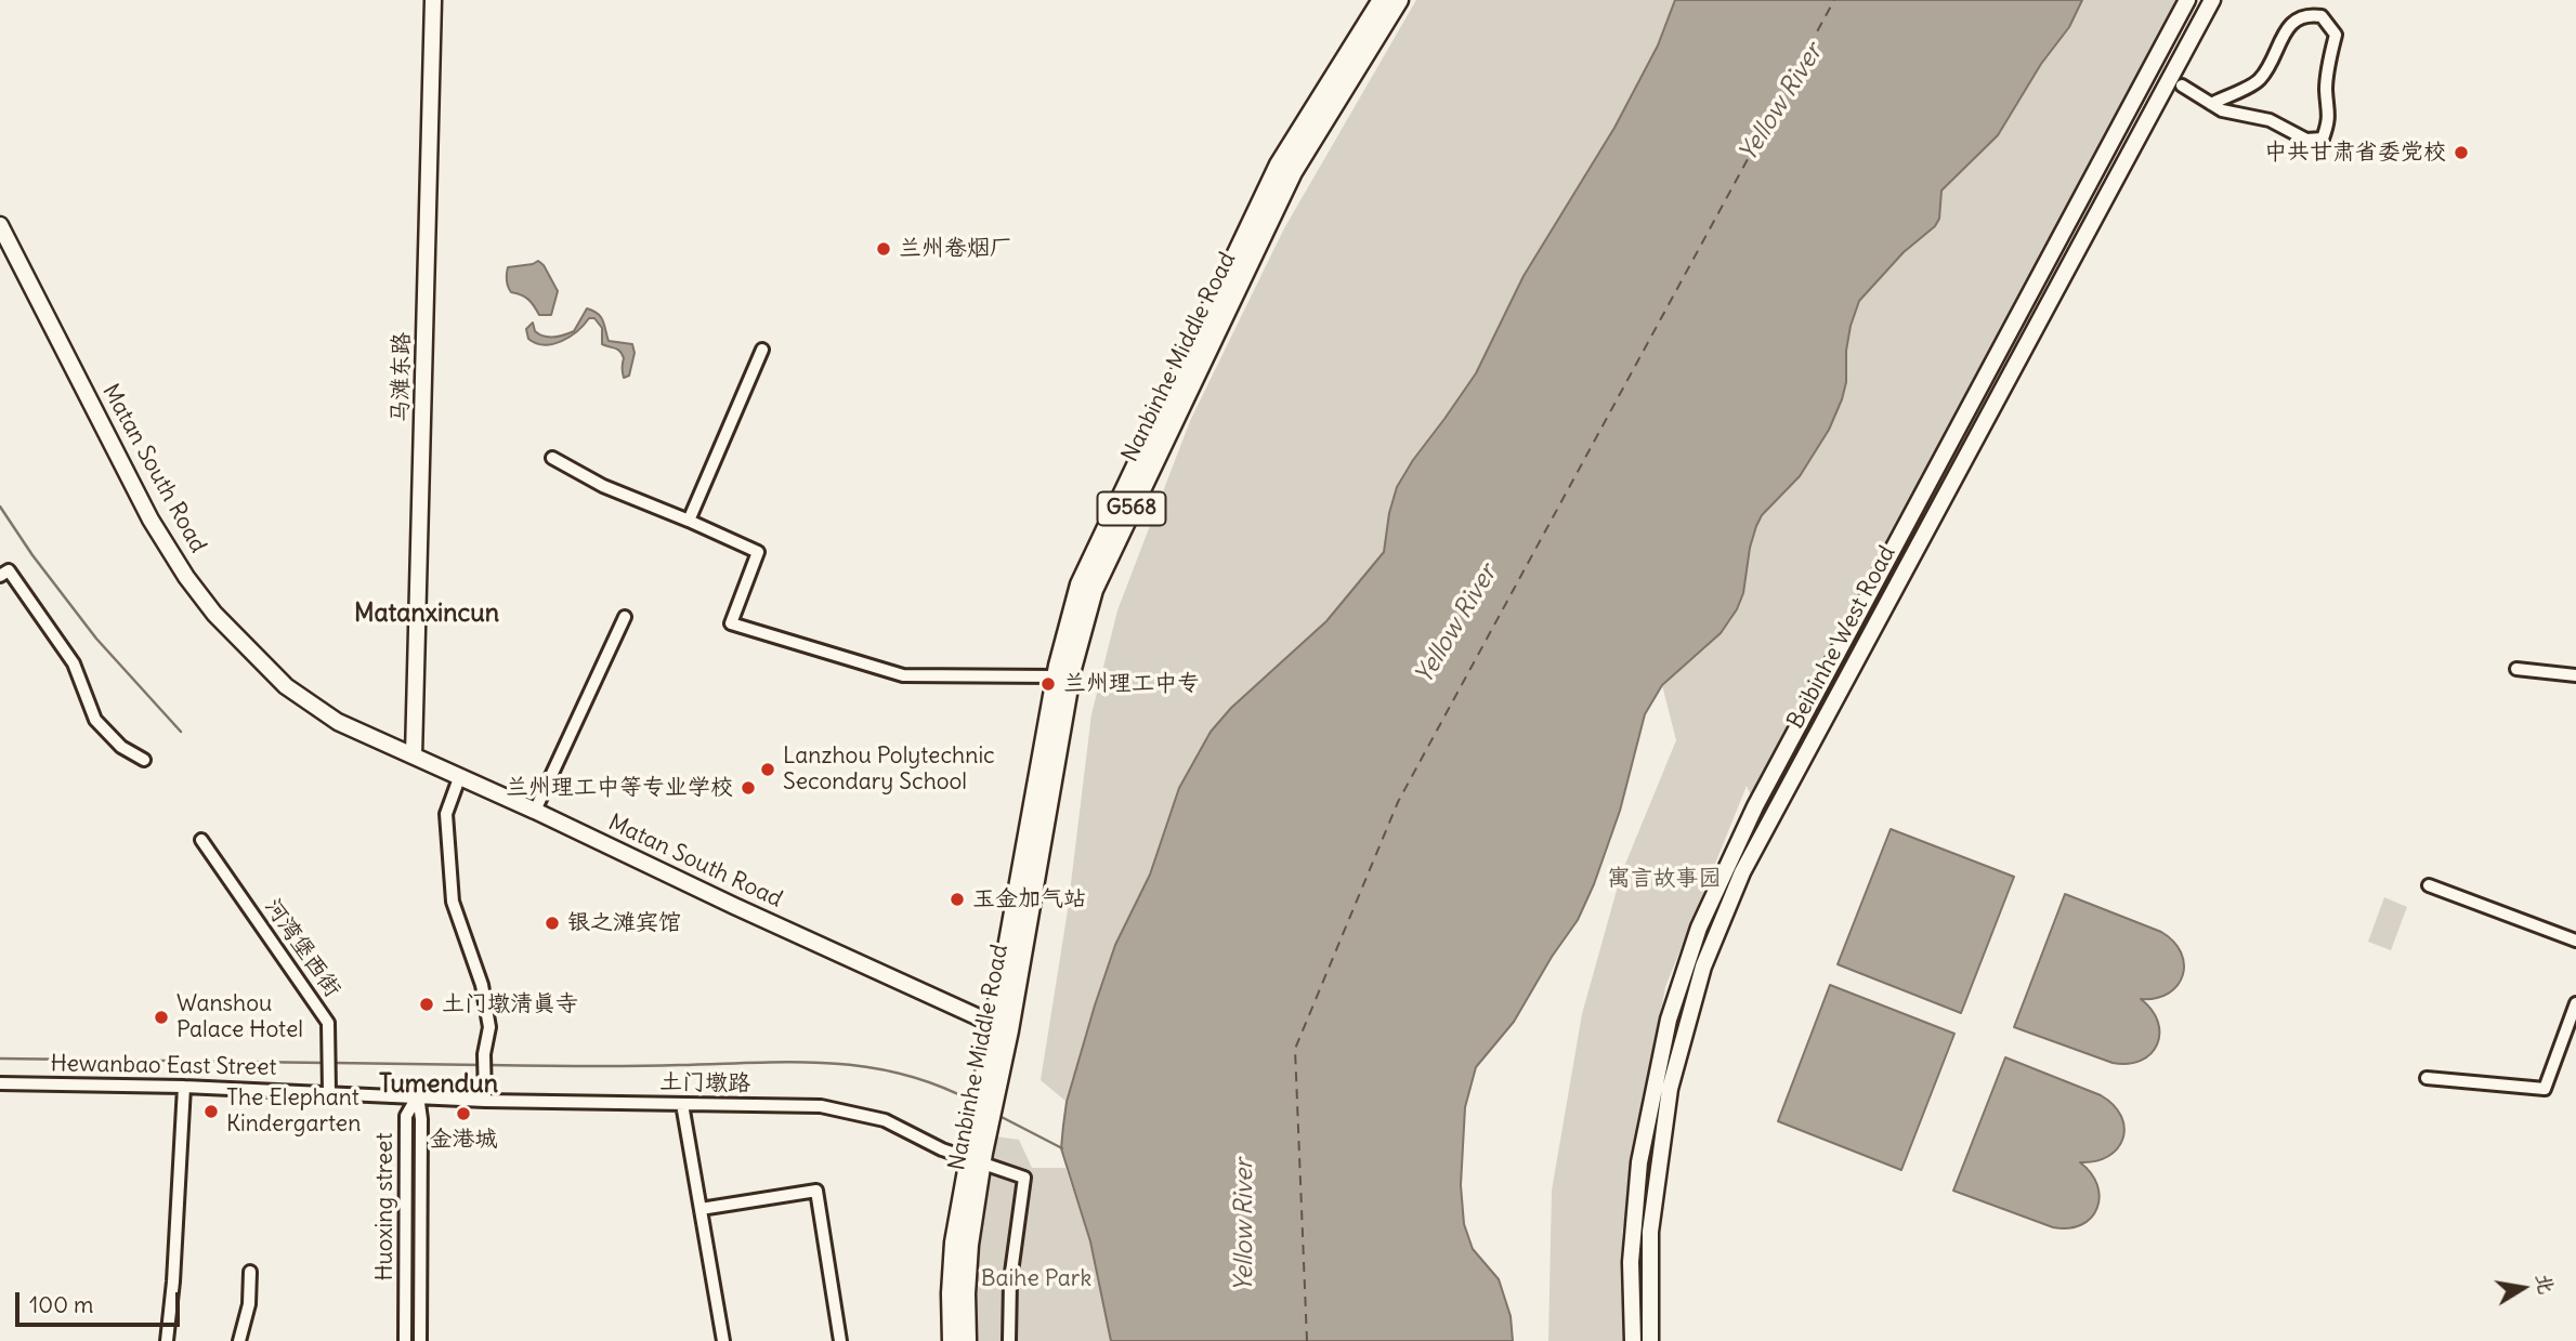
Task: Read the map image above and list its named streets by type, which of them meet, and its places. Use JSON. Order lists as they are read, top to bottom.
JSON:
{
  "streets": {
    "highway": ["Nanbinhe Middle Road", "G568"],
    "main road": ["马滩东路", "Matan South Road", "Beibinhe West Road"],
    "street": [
      "河湾堡西街",
      "Hewanbao East Street",
      "土门墩路",
      "Huoxing street"
    ]
  },
  "crossings": [
    ["Nanbinhe Middle Road", "Matan South Road"],
    ["Nanbinhe Middle Road", "土门墩路"],
    ["马滩东路", "Matan South Road"],
    ["河湾堡西街", "Hewanbao East Street"],
    ["Hewanbao East Street", "土门墩路"],
    ["Hewanbao East Street", "Huoxing street"],
    ["土门墩路", "Huoxing street"]
  ],
  "districts": ["Matanxincun", "Tumendun"],
  "water": ["Yellow River"],
  "parks": ["寓言故事园", "Baihe Park"],
  "places": [
    "中共甘肃省委党校",
    "兰州卷烟厂",
    "兰州理工中专",
    "Lanzhou Polytechnic Secondary School",
    "兰州理工中等专业学校",
    "玉金加气站",
    "银之滩宾馆",
    "土门墩清真寺",
    "Wanshou Palace Hotel",
    "The Elephant Kindergarten",
    "金港城"
  ],
  "scale_bar": "100 m",
  "north": "right"
}
